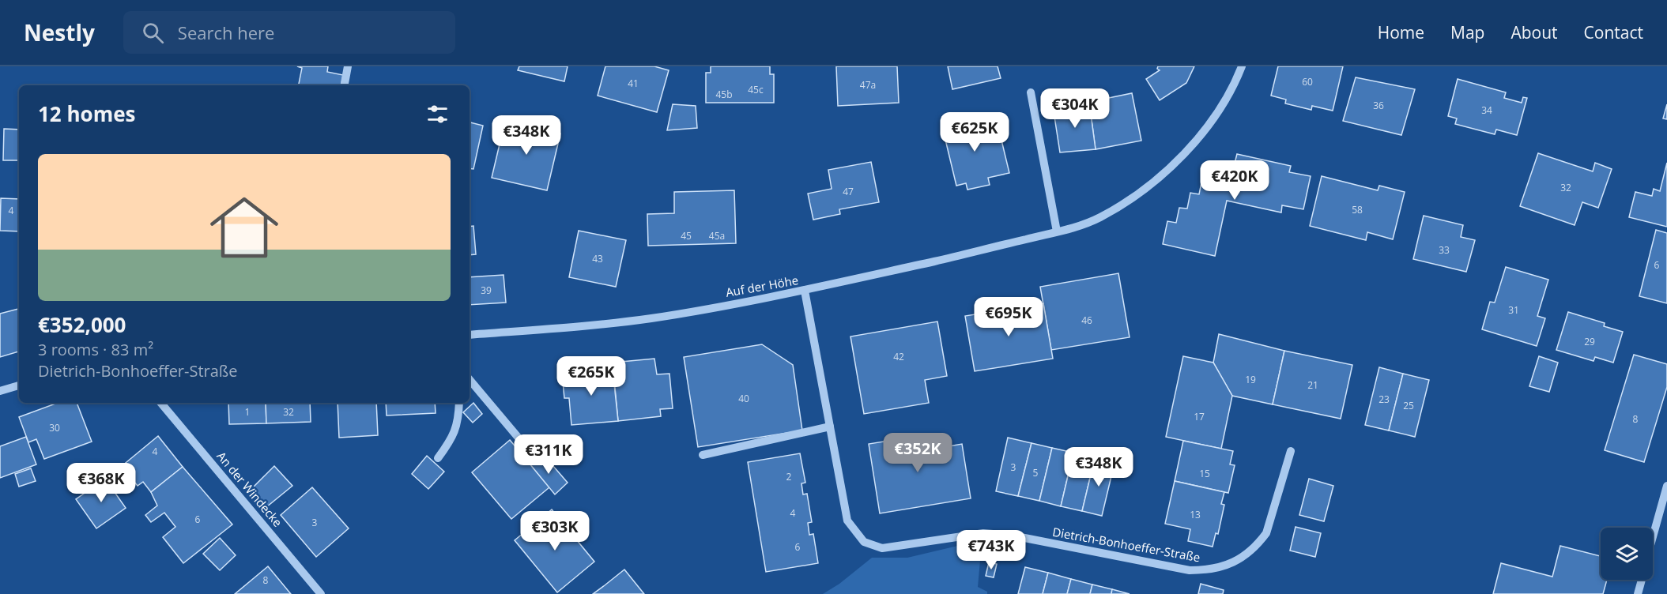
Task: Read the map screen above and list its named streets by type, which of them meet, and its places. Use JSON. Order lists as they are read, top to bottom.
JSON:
{
  "streets": {
    "street": ["Auf der Höhe", "An der Windecke", "Dietrich-Bonhoeffer-Straße"]
  },
  "crossings": [
    ["Auf der Höhe", "Dietrich-Bonhoeffer-Straße"]
  ],
  "house_numbers": [
    "60",
    "41",
    "47a",
    "45c",
    "45b",
    "36",
    "34",
    "32",
    "47",
    "58",
    "4",
    "45",
    "45a",
    "33",
    "43",
    "6",
    "39",
    "31",
    "46",
    "29",
    "42",
    "19",
    "21",
    "40",
    "23",
    "25",
    "1",
    "32",
    "17",
    "8",
    "30",
    "4",
    "3",
    "5",
    "15",
    "2",
    "4",
    "13",
    "6",
    "3",
    "6",
    "8"
  ],
  "page": {
    "header": "Nestly",
    "search": "Search here",
    "nav": [
      "Home",
      "Map",
      "About",
      "Contact"
    ],
    "heading": "12 homes",
    "price": [
      "€304K",
      "€625K",
      "€348K",
      "€420K",
      "€695K",
      "€265K",
      "€352K",
      "€311K",
      "€348K",
      "€368K",
      "€303K",
      "€743K"
    ],
    "list": [
      {
        "name": "€352,000",
        "note": "3 rooms · 83 m² · Dietrich-Bonhoeffer-Straße"
      }
    ]
  }
}
